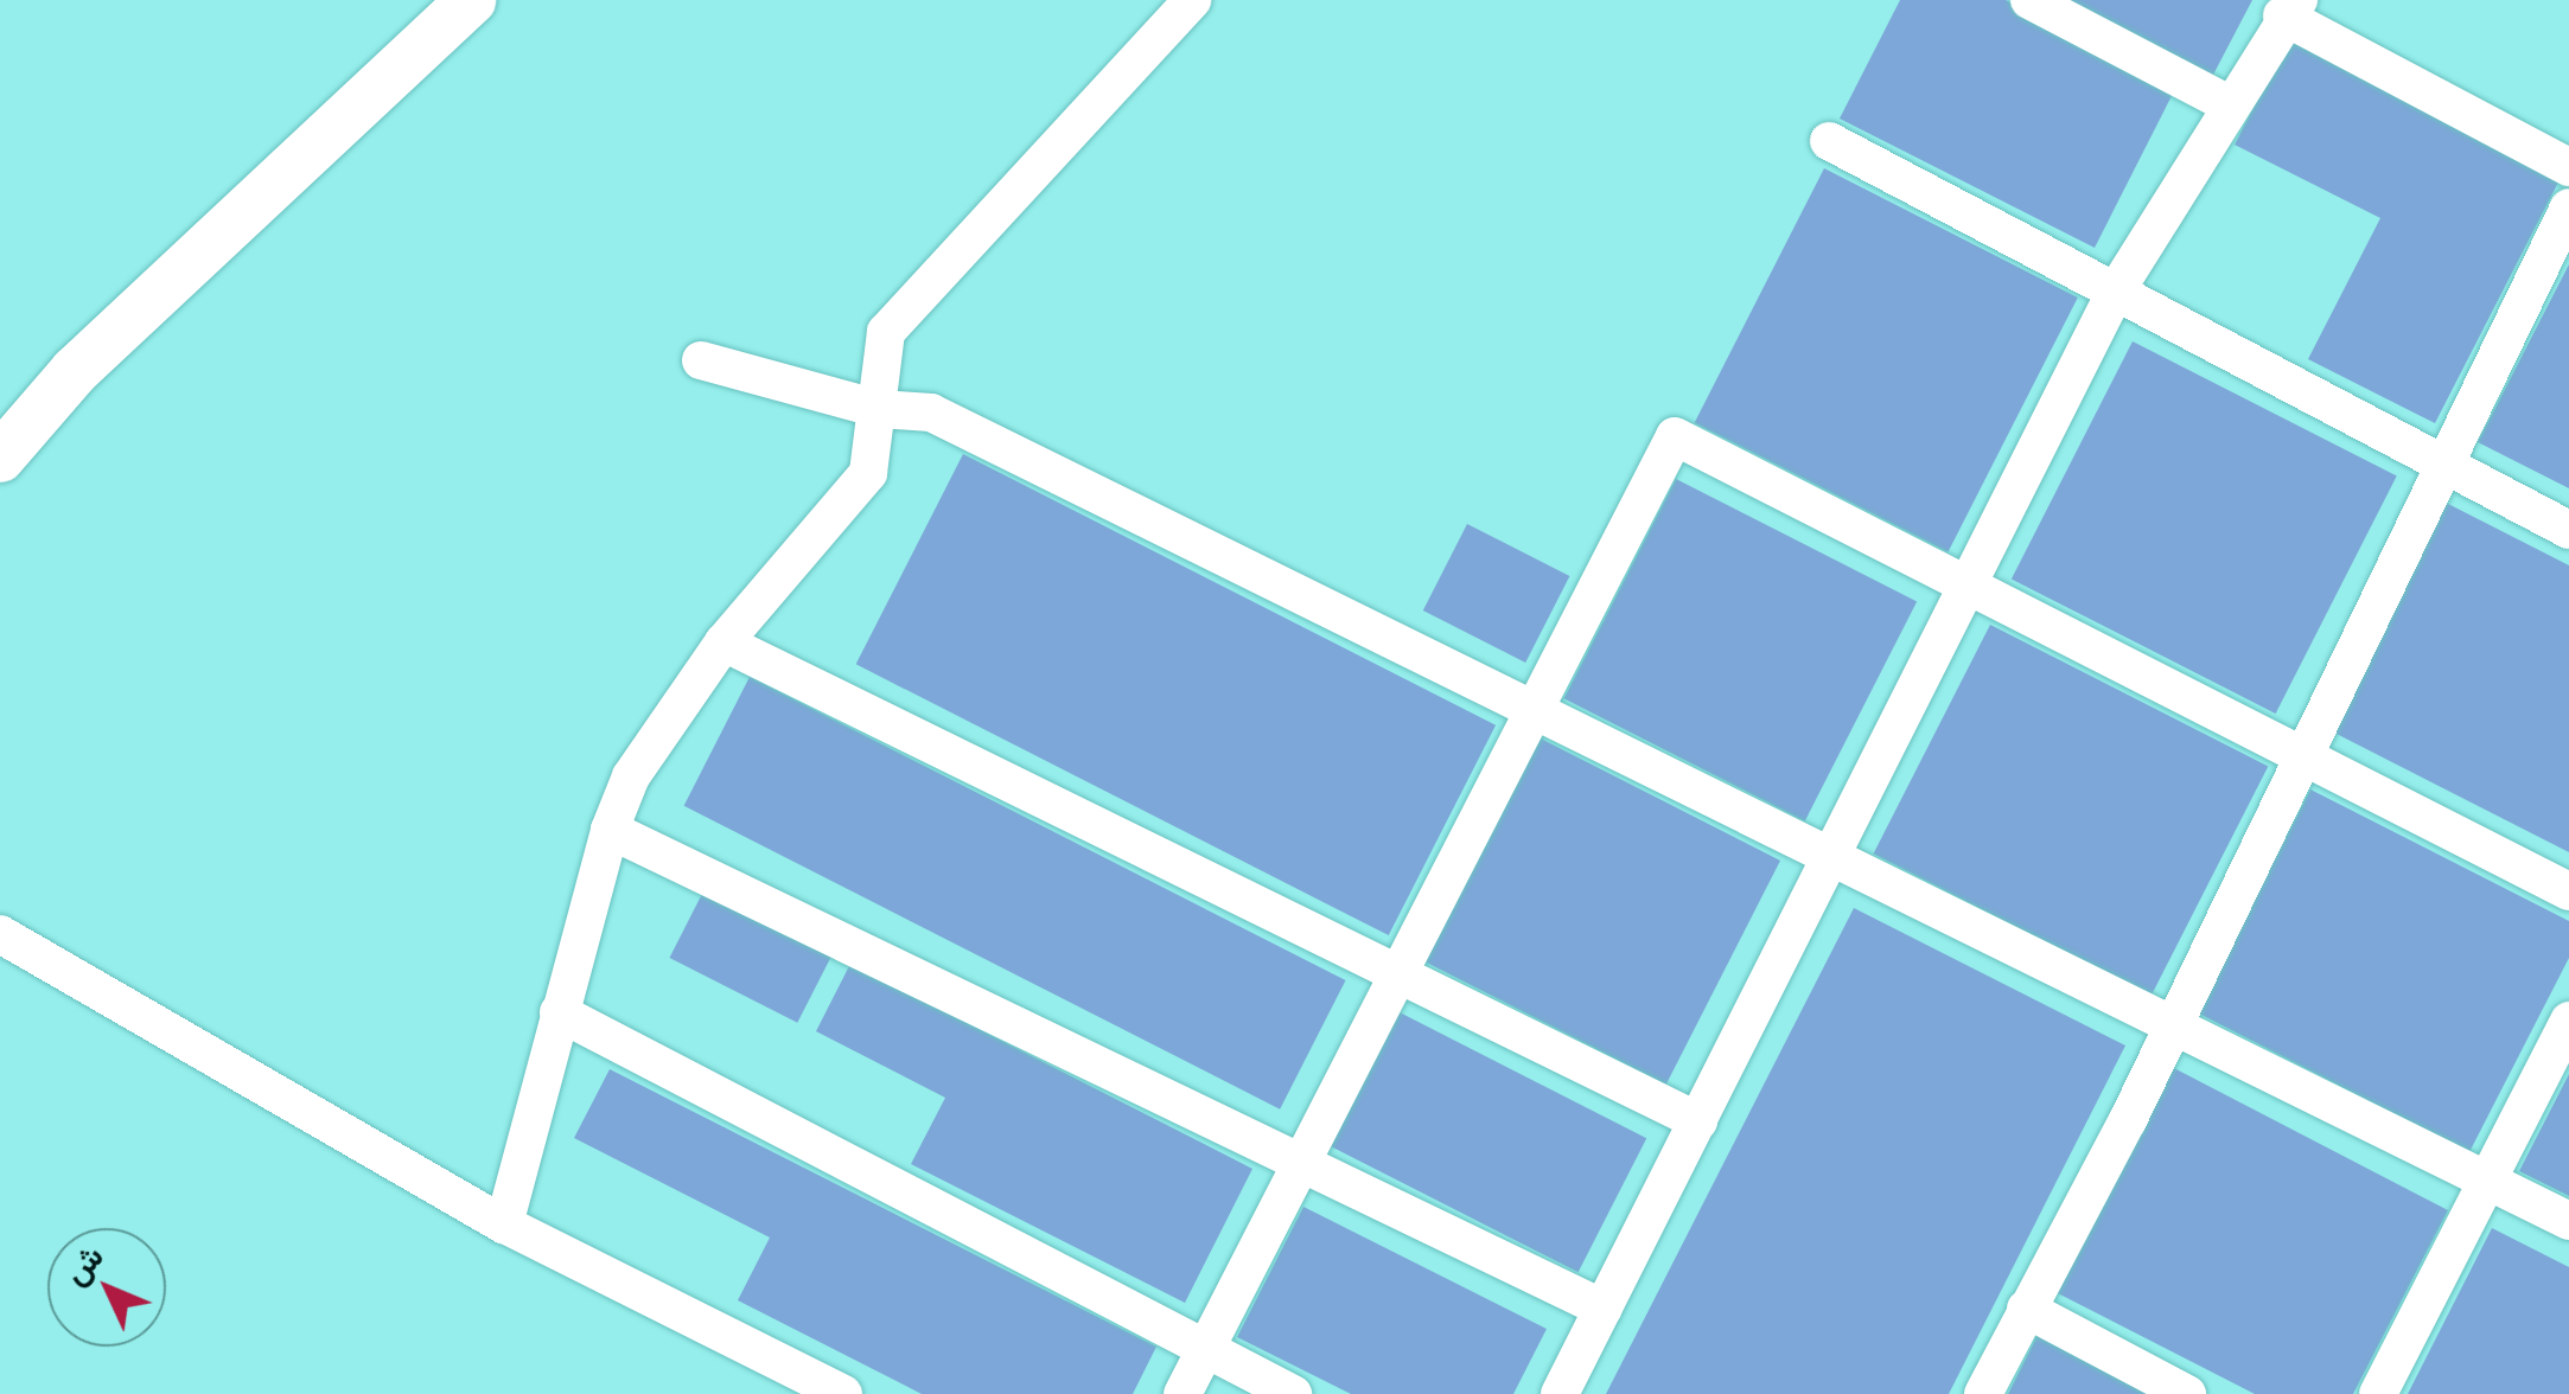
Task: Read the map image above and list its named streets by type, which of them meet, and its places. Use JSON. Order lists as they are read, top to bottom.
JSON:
{
  "north": "top left"
}
